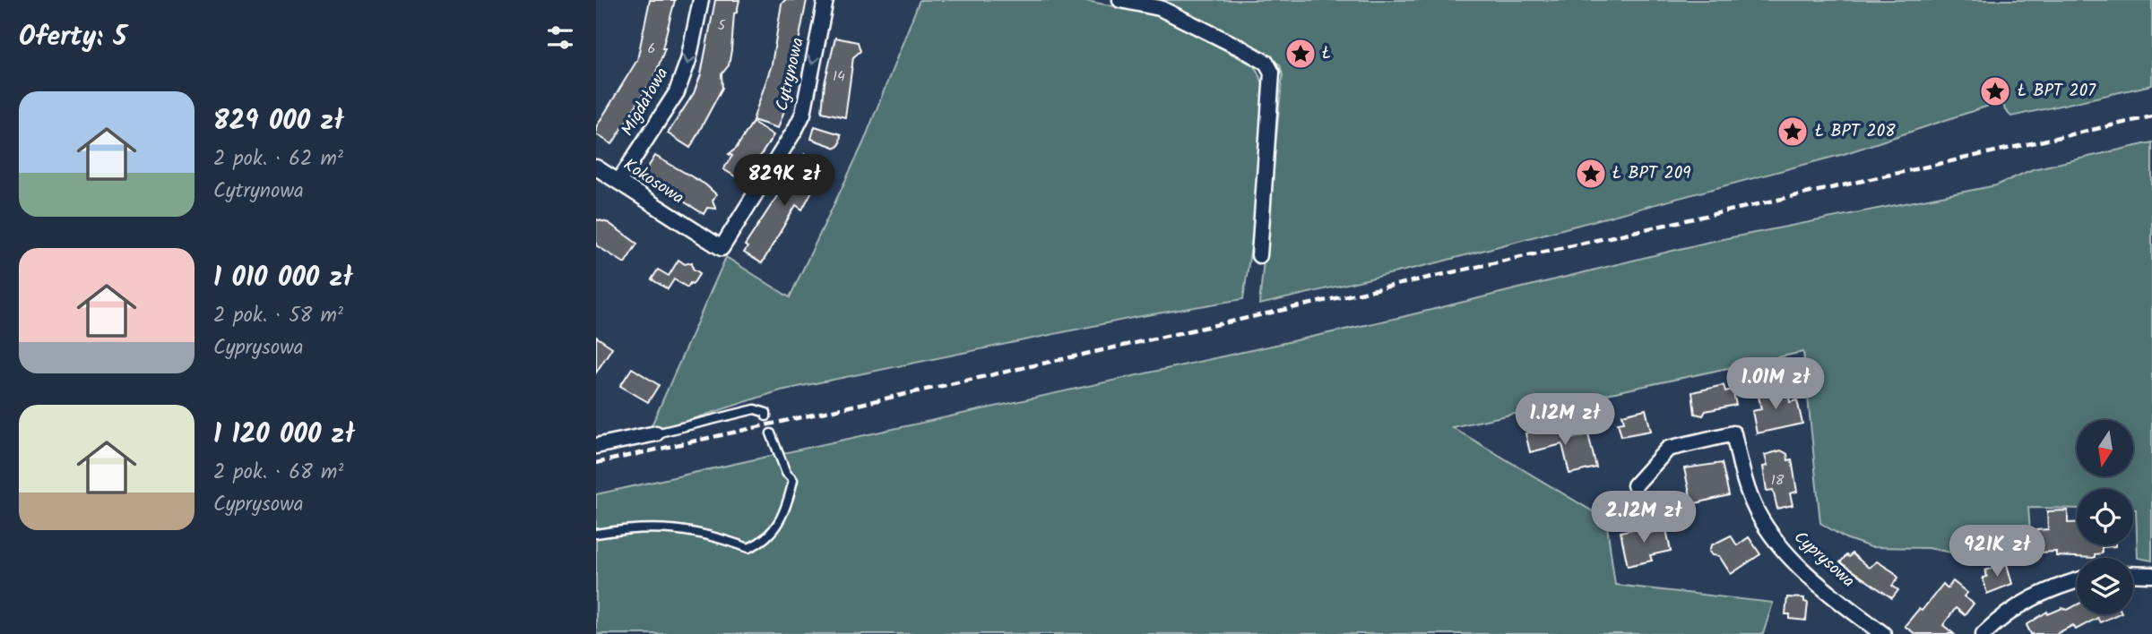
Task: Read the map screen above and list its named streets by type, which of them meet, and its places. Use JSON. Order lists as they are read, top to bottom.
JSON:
{
  "streets": {
    "street": [
      "Cytrynowa",
      "Migdałowa",
      "Kokosowa",
      "Cyprysowa"
    ]
  },
  "crossings": [
    ["Cytrynowa", "Kokosowa"],
    ["Migdałowa", "Kokosowa"]
  ],
  "one_way": ["Cytrynowa", "Migdałowa"],
  "places": {
    "place": [
      "Ł",
      "Ł BPT 207",
      "Ł BPT 208",
      "Ł BPT 209"
    ]
  },
  "house_numbers": [
    "5",
    "6",
    "14",
    "18"
  ],
  "north": "bottom",
  "page": {
    "heading": "Oferty: 5",
    "list": [
      {
        "name": "829 000 zł",
        "note": "2 pok. · 62 m² · Cytrynowa"
      },
      {
        "name": "1 010 000 zł",
        "note": "2 pok. · 58 m² · Cyprysowa"
      },
      {
        "name": "1 120 000 zł",
        "note": "2 pok. · 68 m² · Cyprysowa"
      }
    ],
    "price": [
      "829K zł",
      "1.01M zł",
      "1.12M zł",
      "2.12M zł",
      "921K zł"
    ]
  }
}
